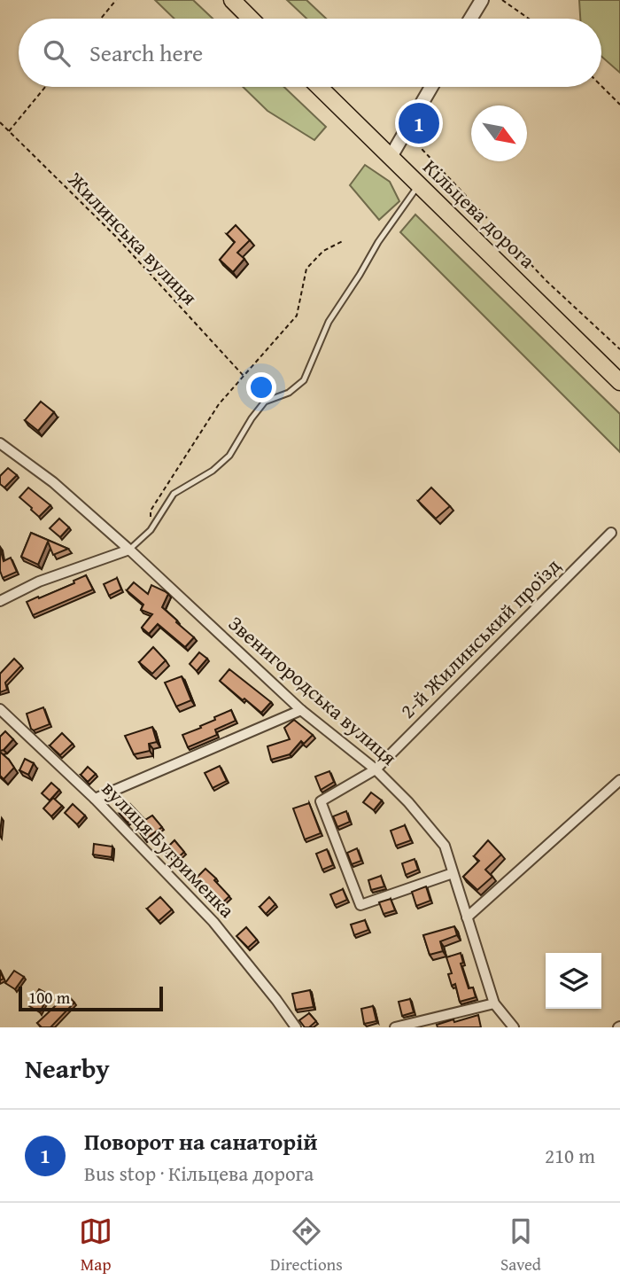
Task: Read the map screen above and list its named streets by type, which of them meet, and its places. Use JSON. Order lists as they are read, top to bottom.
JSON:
{
  "streets": {
    "highway": ["Кільцева дорога"],
    "street": ["2-й Жилинський проїзд", "Звенигородська вулиця", "вулиця Бугрименка"],
    "path": ["Жилинська вулиця"]
  },
  "crossings": [
    ["2-й Жилинський проїзд", "Звенигородська вулиця"]
  ],
  "scale_bar": "100 m",
  "north": "bottom right",
  "page": {
    "search": "Search here",
    "pins": "1",
    "scale": "100 m",
    "heading": "Nearby",
    "list": [
      {
        "mark": "1",
        "name": "Поворот на санаторій",
        "note": "Bus stop · Кільцева дорога",
        "value": "210 m"
      }
    ],
    "nav": ["Map", "Directions", "Saved"]
  }
}
